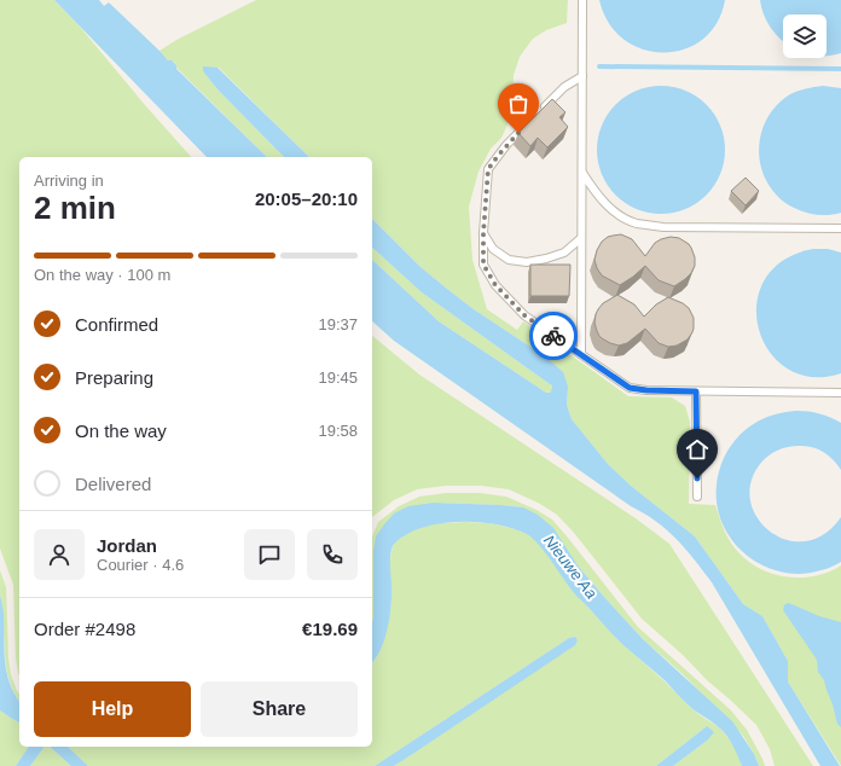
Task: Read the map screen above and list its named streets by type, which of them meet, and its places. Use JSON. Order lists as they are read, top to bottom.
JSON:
{
  "water": ["Nieuwe Aa"],
  "page": {
    "heading": ["2 min", "Arriving in", "20:05–20:10"],
    "panel": [
      "Jordan",
      "Courier · 4.6",
      "Order #2498",
      "€19.69"
    ],
    "bar": "On the way · 100 m",
    "list": [
      ["Confirmed", "19:37"],
      ["Preparing", "19:45"],
      ["On the way", "19:58"],
      "Delivered"
    ],
    "buttons": ["Help", "Share"]
  }
}
